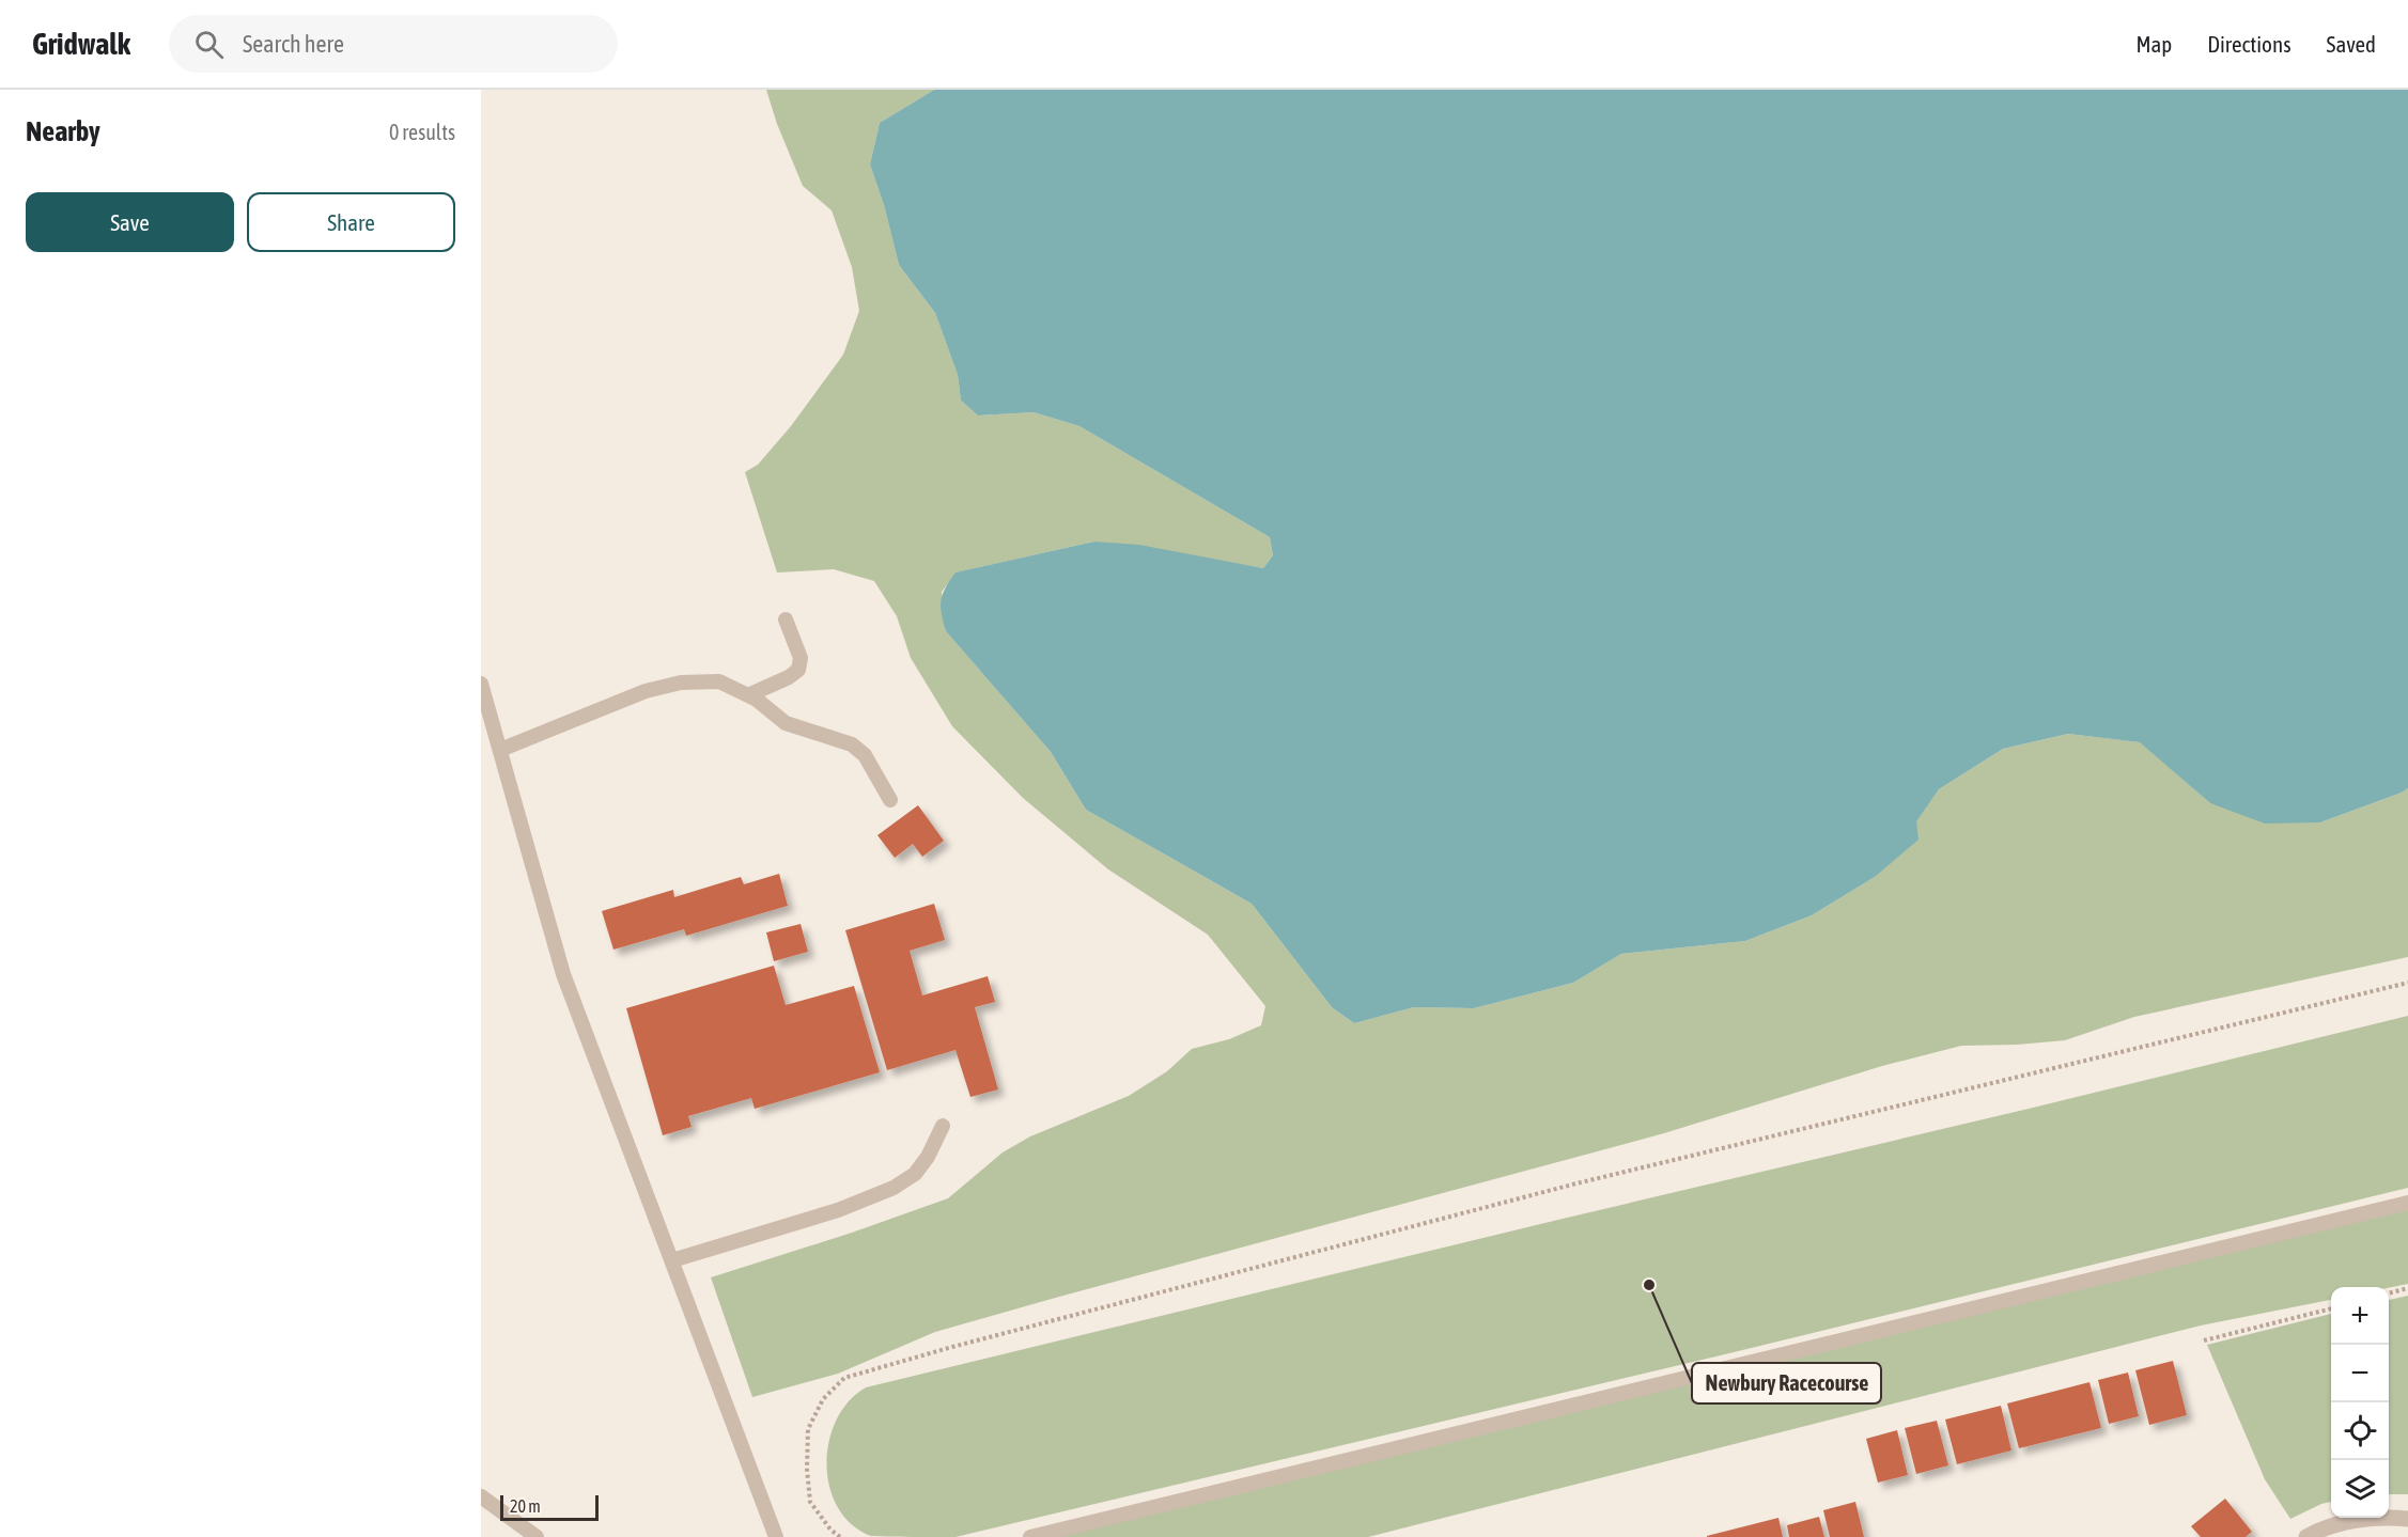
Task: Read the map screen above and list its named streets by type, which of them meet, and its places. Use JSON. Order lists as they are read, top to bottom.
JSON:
{
  "places": ["Newbury Racecourse"],
  "scale_bar": "20 m",
  "page": {
    "header": "Gridwalk",
    "search": "Search here",
    "nav": ["Map", "Directions", "Saved"],
    "heading": ["Nearby", "0 results"],
    "buttons": ["Save", "Share"],
    "map_buttons": ["+", "−"],
    "scale": "20 m"
  }
}
